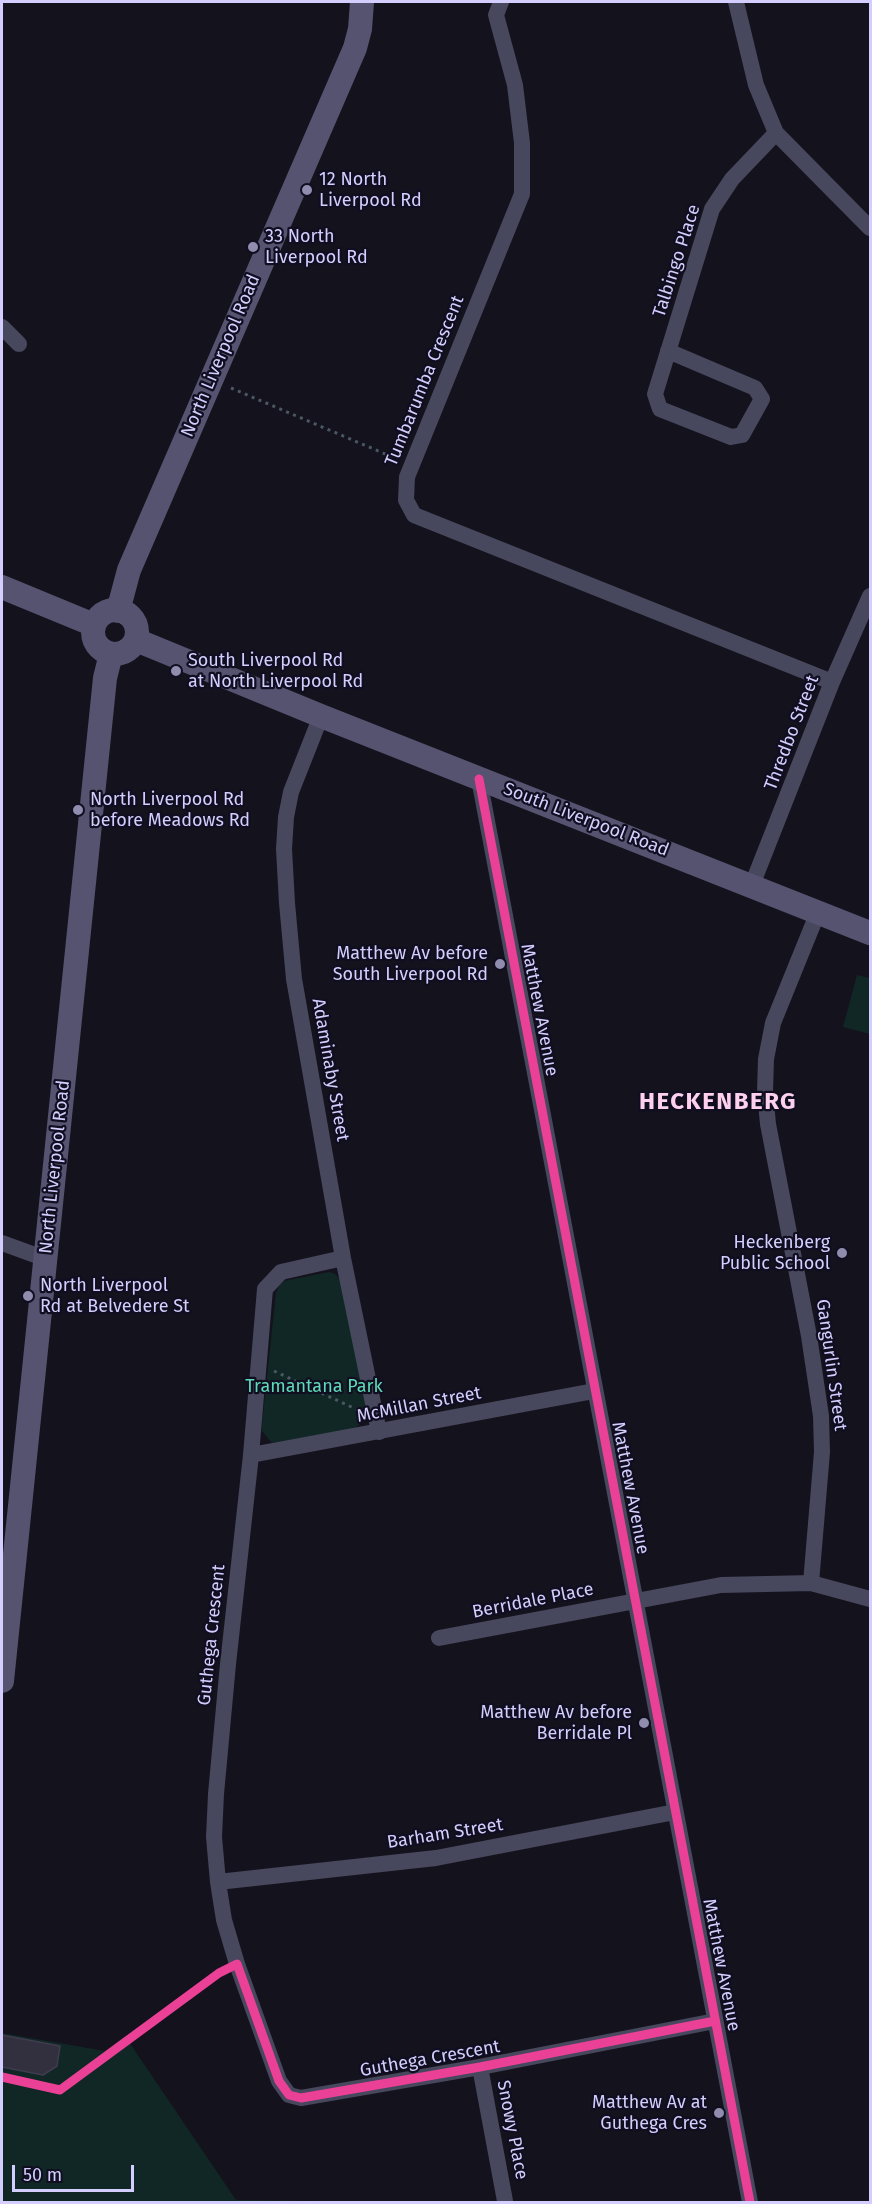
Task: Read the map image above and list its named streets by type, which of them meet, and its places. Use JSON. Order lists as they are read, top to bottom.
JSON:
{
  "streets": {
    "main road": ["North Liverpool Road", "South Liverpool Road"],
    "street": [
      "Talbingo Place",
      "Tumbarumba Crescent",
      "Thredbo Street",
      "Matthew Avenue",
      "Adaminaby Street",
      "Gangurlin Street",
      "McMillan Street",
      "Berridale Place",
      "Guthega Crescent",
      "Barham Street",
      "Snowy Place"
    ]
  },
  "crossings": [
    ["North Liverpool Road", "South Liverpool Road"],
    ["Tumbarumba Crescent", "Thredbo Street"],
    ["Thredbo Street", "South Liverpool Road"],
    ["South Liverpool Road", "Matthew Avenue"],
    ["South Liverpool Road", "Adaminaby Street"],
    ["South Liverpool Road", "Gangurlin Street"],
    ["Matthew Avenue", "McMillan Street"],
    ["Matthew Avenue", "Berridale Place"],
    ["Matthew Avenue", "Guthega Crescent"],
    ["Matthew Avenue", "Barham Street"],
    ["Adaminaby Street", "McMillan Street"],
    ["Adaminaby Street", "Guthega Crescent"],
    ["Gangurlin Street", "Berridale Place"],
    ["McMillan Street", "Guthega Crescent"],
    ["Guthega Crescent", "Barham Street"],
    ["Guthega Crescent", "Snowy Place"]
  ],
  "districts": ["HECKENBERG"],
  "parks": ["Tramantana Park"],
  "places": [
    "12 North Liverpool Rd",
    "33 North Liverpool Rd",
    "South Liverpool Rd at North Liverpool Rd",
    "North Liverpool Rd before Meadows Rd",
    "Matthew Av before South Liverpool Rd",
    "Heckenberg Public School",
    "North Liverpool Rd at Belvedere St",
    "Matthew Av before Berridale Pl",
    "Matthew Av at Guthega Cres"
  ],
  "scale_bar": "50 m"
}
